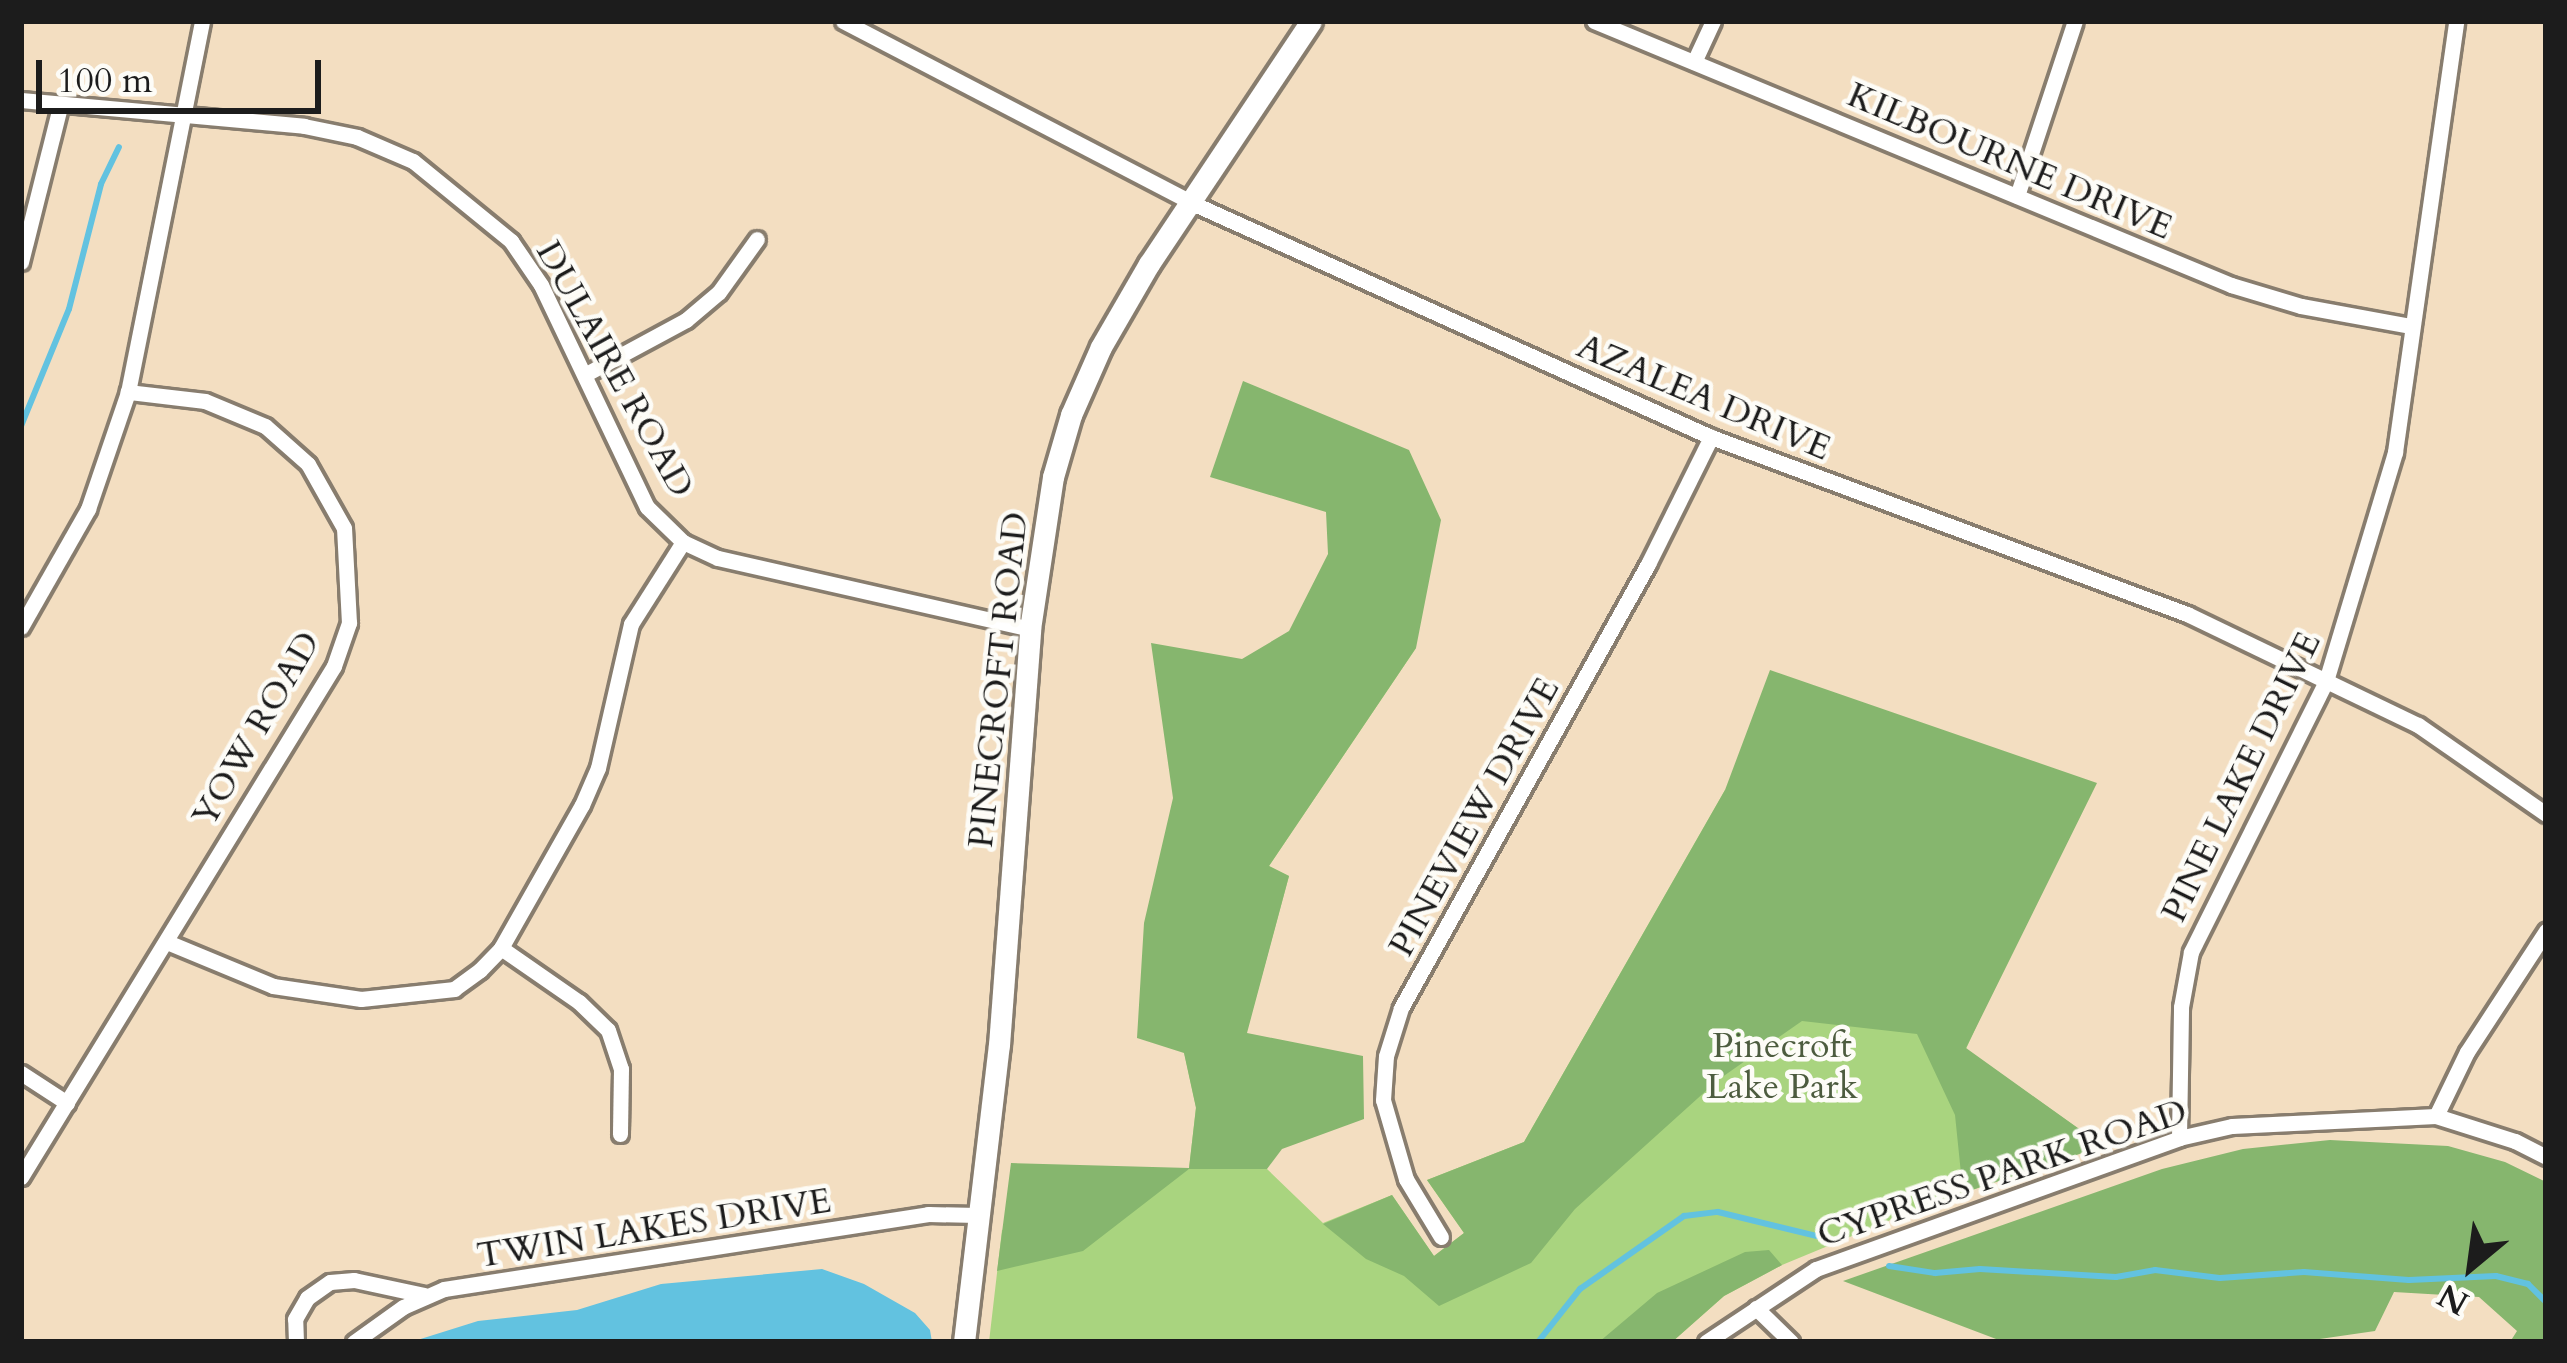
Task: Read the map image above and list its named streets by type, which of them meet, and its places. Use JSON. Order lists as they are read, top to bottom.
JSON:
{
  "streets": {
    "street": [
      "KILBOURNE DRIVE",
      "DULAIRE ROAD",
      "AZALEA DRIVE",
      "PINECROFT ROAD",
      "YOW ROAD",
      "PINE LAKE DRIVE",
      "PINEVIEW DRIVE",
      "CYPRESS PARK ROAD",
      "TWIN LAKES DRIVE"
    ]
  },
  "crossings": [
    ["KILBOURNE DRIVE", "PINE LAKE DRIVE"],
    ["DULAIRE ROAD", "PINECROFT ROAD"],
    ["AZALEA DRIVE", "PINECROFT ROAD"],
    ["AZALEA DRIVE", "PINE LAKE DRIVE"],
    ["AZALEA DRIVE", "PINEVIEW DRIVE"],
    ["PINECROFT ROAD", "TWIN LAKES DRIVE"],
    ["PINE LAKE DRIVE", "CYPRESS PARK ROAD"]
  ],
  "parks": ["Pinecroft Lake Park"],
  "scale_bar": "100 m",
  "north": "bottom left"
}
